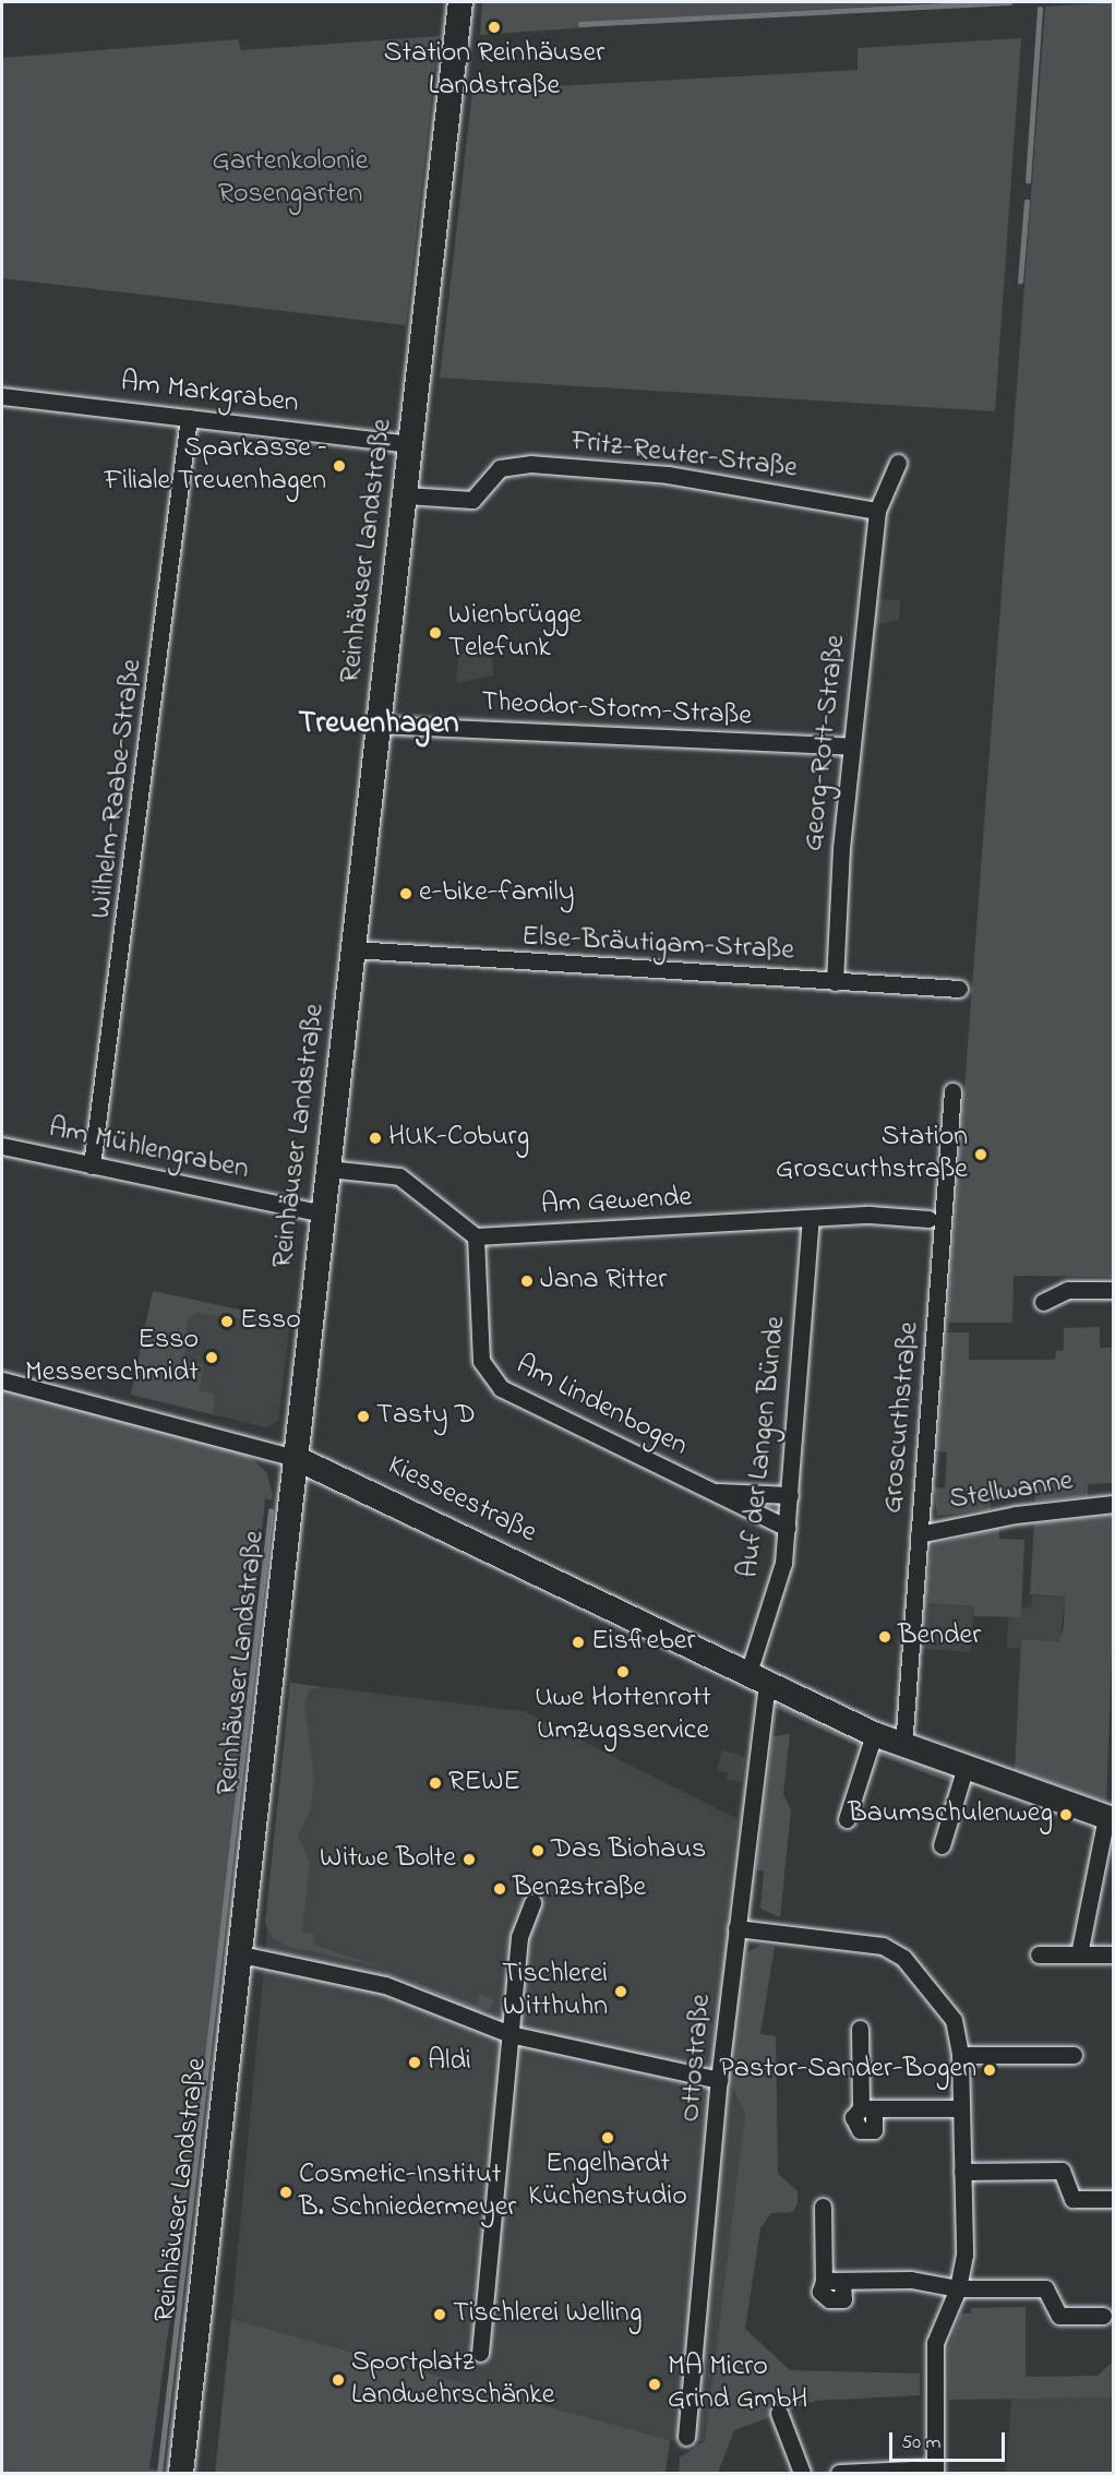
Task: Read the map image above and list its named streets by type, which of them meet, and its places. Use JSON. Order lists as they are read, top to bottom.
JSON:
{
  "streets": {
    "main road": ["Reinhäuser Landstraße", "Kiesseestraße"],
    "street": [
      "Am Markgraben",
      "Fritz-Reuter-Straße",
      "Theodor-Storm-Straße",
      "Georg-Rott-Straße",
      "Wilhelm-Raabe-Straße",
      "Else-Bräutigam-Straße",
      "Am Mühlengraben",
      "Am Gewende",
      "Am Lindenbogen",
      "Groscurthstraße",
      "Auf der Langen Bünde",
      "Stellwanne",
      "Ottostraße"
    ]
  },
  "crossings": [
    ["Am Markgraben", "Reinhäuser Landstraße"],
    ["Am Markgraben", "Wilhelm-Raabe-Straße"],
    ["Fritz-Reuter-Straße", "Reinhäuser Landstraße"],
    ["Fritz-Reuter-Straße", "Georg-Rott-Straße"],
    ["Reinhäuser Landstraße", "Theodor-Storm-Straße"],
    ["Reinhäuser Landstraße", "Else-Bräutigam-Straße"],
    ["Reinhäuser Landstraße", "Am Mühlengraben"],
    ["Reinhäuser Landstraße", "Kiesseestraße"],
    ["Theodor-Storm-Straße", "Georg-Rott-Straße"],
    ["Georg-Rott-Straße", "Else-Bräutigam-Straße"],
    ["Wilhelm-Raabe-Straße", "Am Mühlengraben"],
    ["Am Gewende", "Am Lindenbogen"],
    ["Am Gewende", "Auf der Langen Bünde"],
    ["Am Lindenbogen", "Auf der Langen Bünde"],
    ["Groscurthstraße", "Stellwanne"],
    ["Groscurthstraße", "Kiesseestraße"],
    ["Auf der Langen Bünde", "Kiesseestraße"],
    ["Auf der Langen Bünde", "Ottostraße"],
    ["Kiesseestraße", "Ottostraße"]
  ],
  "districts": ["Treuenhagen"],
  "parks": ["Gartenkolonie Rosengarten"],
  "places": [
    "Station Reinhäuser Landstraße",
    "Sparkasse – Filiale Treuenhagen",
    "Wienbrügge Telefunk",
    "e-bike-family",
    "HUK-Coburg",
    "Station Groscurthstraße",
    "Jana Ritter",
    "Esso",
    "Esso Messerschmidt",
    "Tasty D",
    "Bender",
    "Eisfieber",
    "Uwe Hottenrott Umzugsservice",
    "REWE",
    "Baumschulenweg",
    "Das Biohaus",
    "Witwe Bolte",
    "Benzstraße",
    "Tischlerei Witthuhn",
    "Aldi",
    "Pastor-Sander-Bogen",
    "Engelhardt Küchenstudio",
    "Cosmetic-Institut B. Schniedermeyer",
    "Tischlerei Welling",
    "Sportplatz Landwehrschänke",
    "MA Micro Grind GmbH"
  ],
  "scale_bar": "50 m"
}
